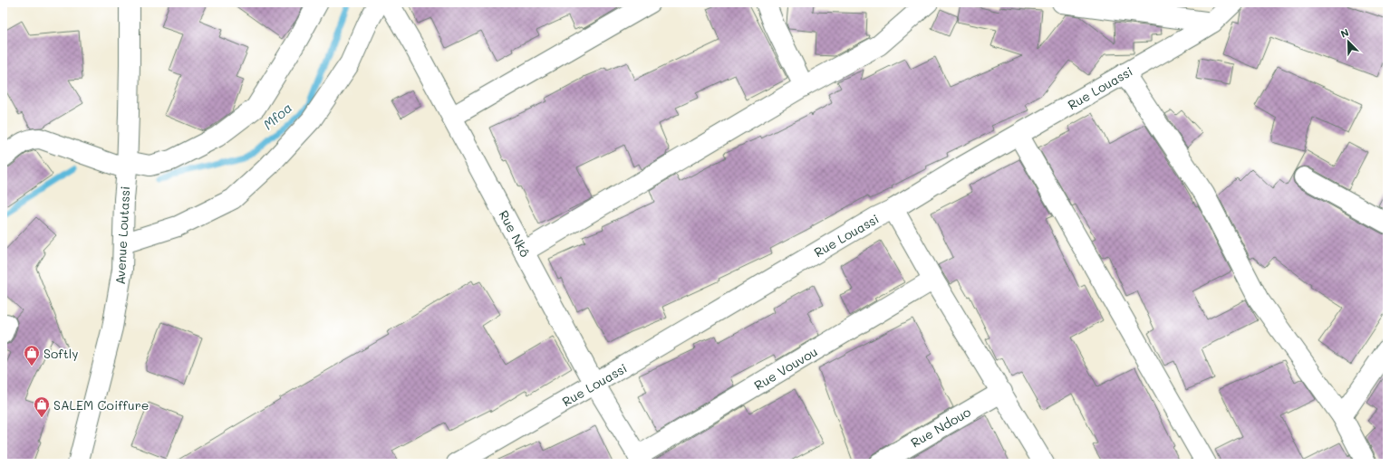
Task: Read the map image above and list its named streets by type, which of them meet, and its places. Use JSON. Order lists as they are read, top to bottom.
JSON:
{
  "streets": {
    "street": [
      "Rue Louassi",
      "Rue Nkô",
      "Avenue Loutassi",
      "Rue Vouvou",
      "Rue Ndouo"
    ]
  },
  "crossings": [
    ["Rue Louassi", "Rue Nkô"],
    ["Rue Nkô", "Rue Vouvou"]
  ],
  "water": ["Mfoa"],
  "places": {
    "shop": ["Softly", "SALEM Coiffure"]
  },
  "north": "top left"
}
